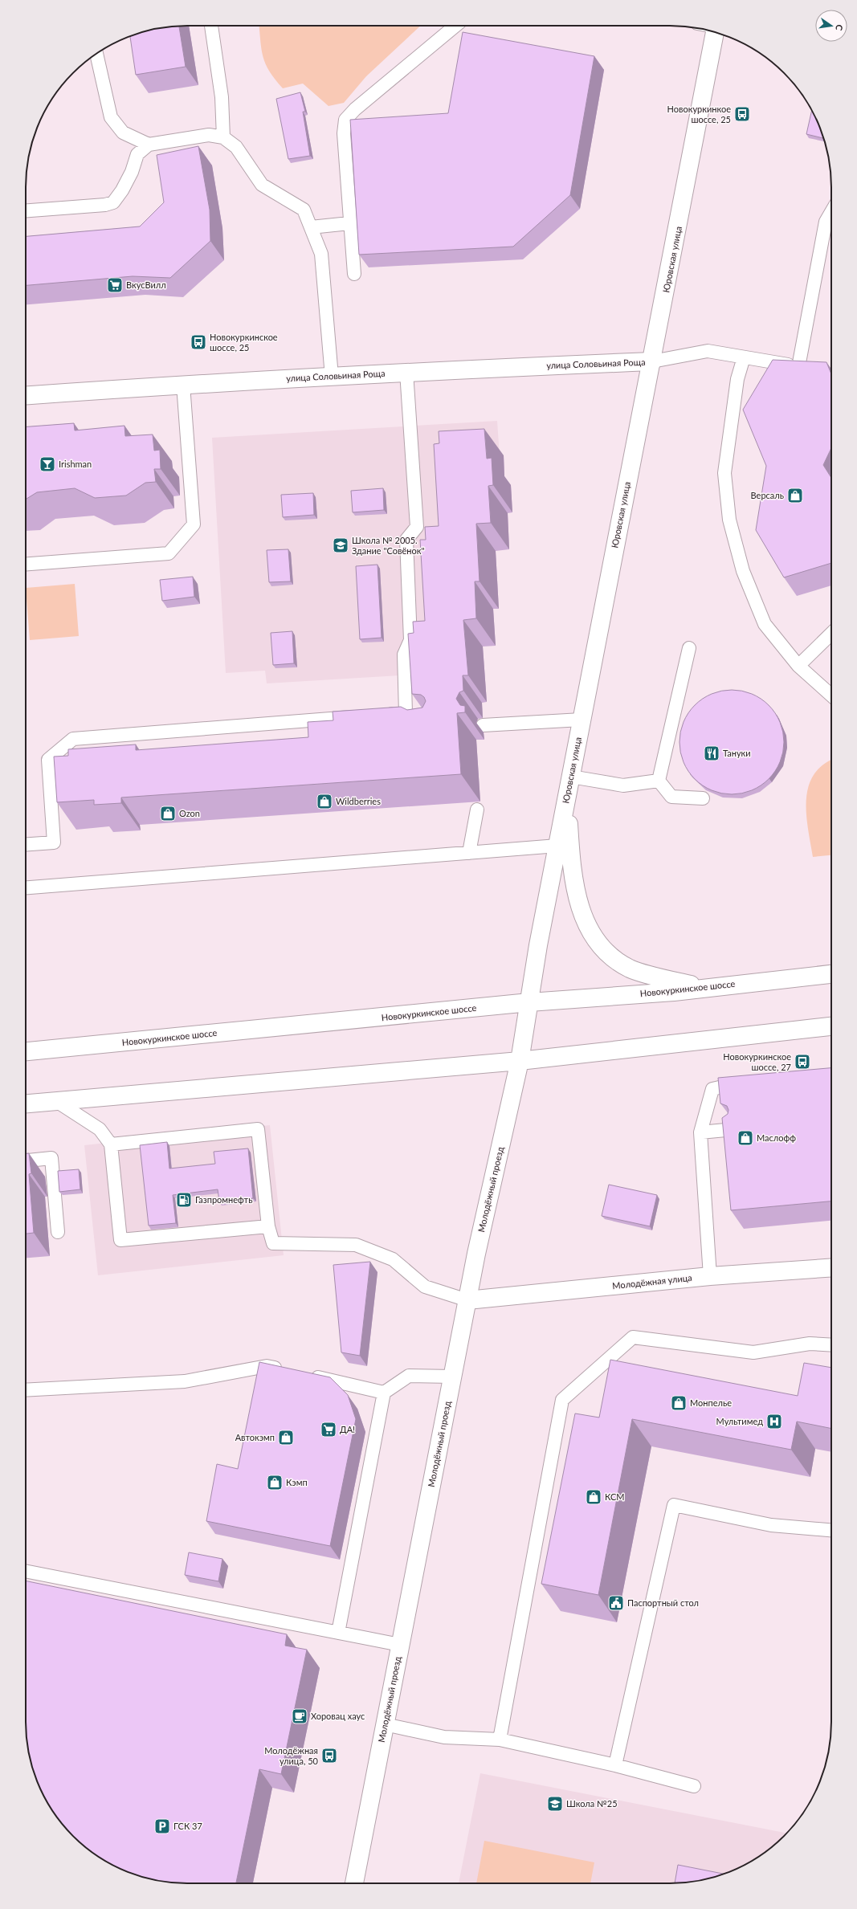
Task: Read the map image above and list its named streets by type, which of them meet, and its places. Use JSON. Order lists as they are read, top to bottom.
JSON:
{
  "streets": {
    "main road": [
      "Юровская улица",
      "улица Соловьиная Роща",
      "Новокуркинское шоссе",
      "Молодёжный проезд",
      "Молодёжная улица"
    ]
  },
  "crossings": [
    ["Юровская улица", "улица Соловьиная Роща"],
    ["Юровская улица", "Новокуркинское шоссе"],
    ["Юровская улица", "Молодёжный проезд"],
    ["Новокуркинское шоссе", "Молодёжный проезд"],
    ["Молодёжный проезд", "Молодёжная улица"]
  ],
  "places": {
    "bus stop": [
      "Новокуркинкое шоссе, 25",
      "Новокуркинское шоссе, 25",
      "Новокуркинское шоссе, 27",
      "Молодёжная улица, 50"
    ],
    "supermarket": ["ВкусВилл", "ДА!"],
    "bar": ["Irishman"],
    "shop": [
      "Версаль",
      "Wildberries",
      "Ozon",
      "Маслофф",
      "Монпелье",
      "Автокэмп",
      "Кэмп",
      "КСМ"
    ],
    "school or university": ["Школа № 2005. Здание \"Совёнок\"", "Школа №25"],
    "restaurant": ["Тануки"],
    "fuel station": ["Газпромнефть"],
    "hospital": ["Мультимед"],
    "public building": ["Паспортный стол"],
    "cafe": ["Хоровац хаус"],
    "parking": ["ГСК 37"]
  },
  "north": "right"
}
